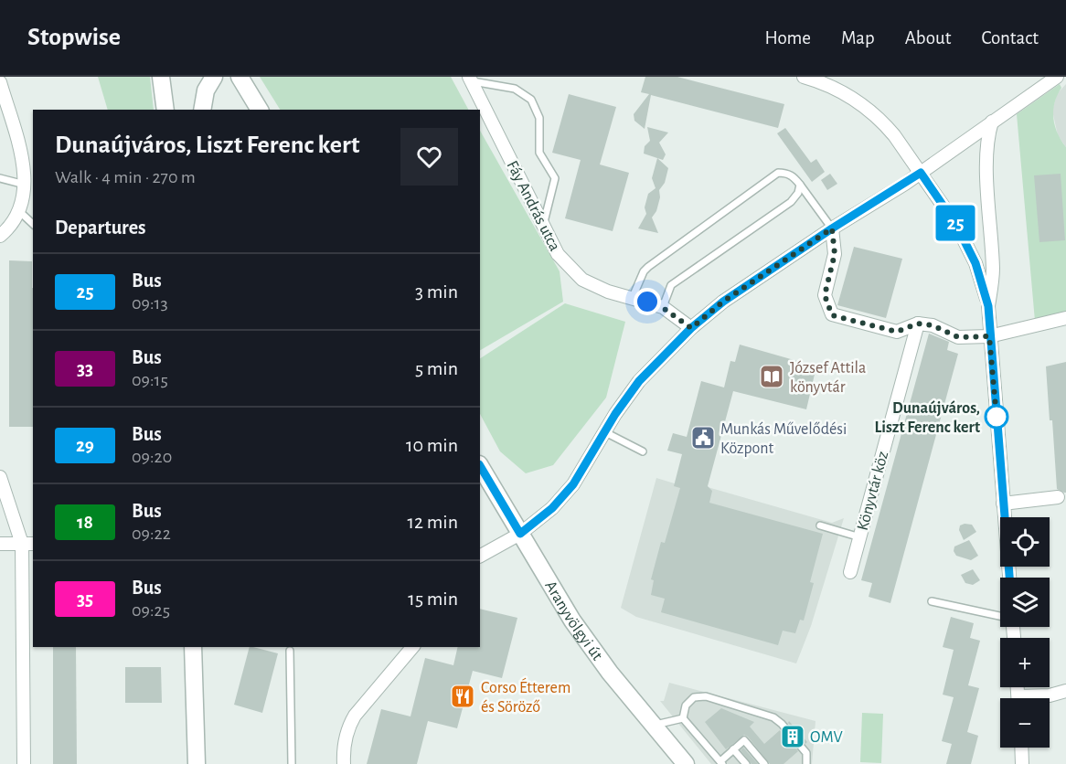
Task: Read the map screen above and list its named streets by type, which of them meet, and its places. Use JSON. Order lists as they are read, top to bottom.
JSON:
{
  "streets": {
    "street": ["Fáy András utca", "Könyvtár köz", "Aranyvölgyi út"]
  },
  "places": {
    "library": ["József Attila könyvtár"],
    "other": ["Dunaújváros, Liszt Ferenc kert"],
    "public building": ["Munkás Művelődési Központ"],
    "restaurant": ["Corso Étterem és Söröző"],
    "building": ["OMV"]
  },
  "lines": ["bus line 25"],
  "page": {
    "header": "Stopwise",
    "nav": [
      "Home",
      "Map",
      "About",
      "Contact"
    ],
    "on_map": "25",
    "heading": [
      ["Dunaújváros, Liszt Ferenc kert", "Walk · 4 min · 270 m"],
      "Departures"
    ],
    "list": [
      {
        "mark": "25",
        "name": "Bus",
        "note": "09:13",
        "value": "3 min"
      },
      {
        "mark": "33",
        "name": "Bus",
        "note": "09:15",
        "value": "5 min"
      },
      {
        "mark": "29",
        "name": "Bus",
        "note": "09:20",
        "value": "10 min"
      },
      {
        "mark": "18",
        "name": "Bus",
        "note": "09:22",
        "value": "12 min"
      },
      {
        "mark": "35",
        "name": "Bus",
        "note": "09:25",
        "value": "15 min"
      }
    ],
    "map_buttons": ["+", "−"]
  }
}
